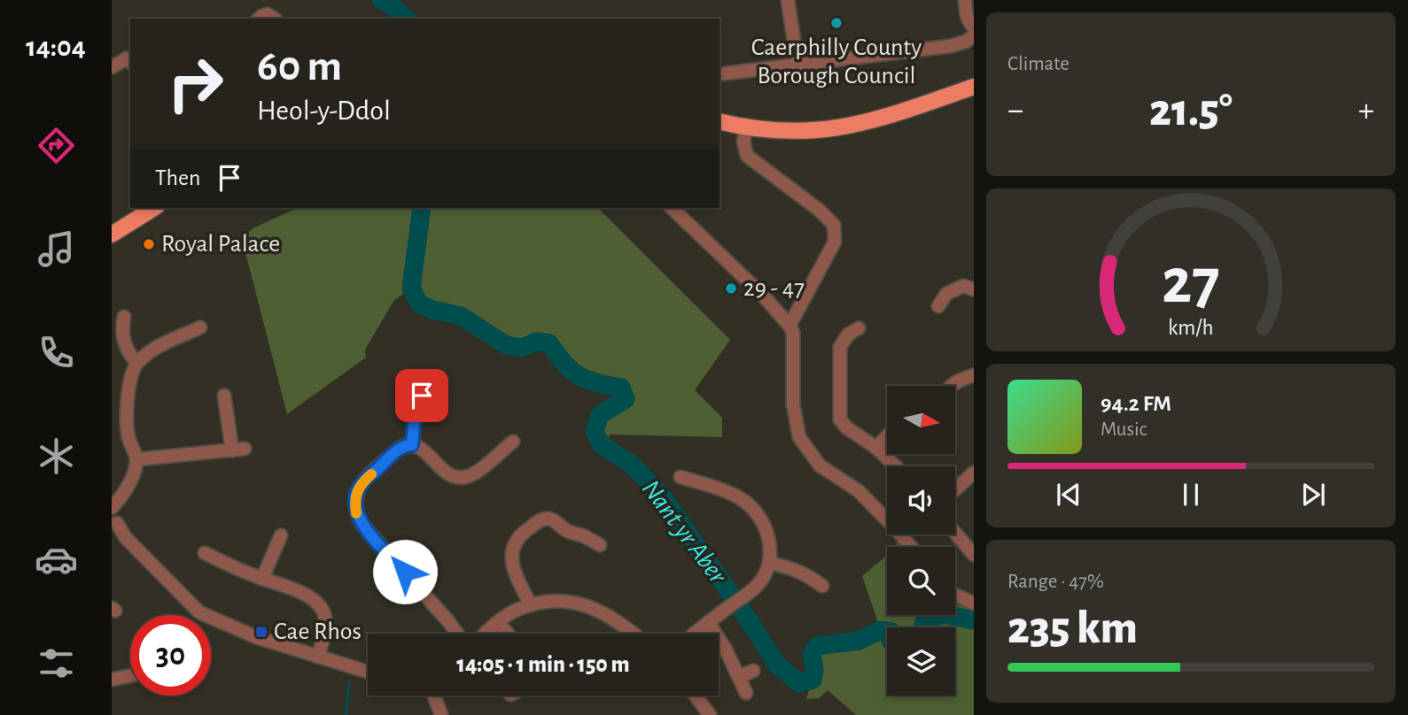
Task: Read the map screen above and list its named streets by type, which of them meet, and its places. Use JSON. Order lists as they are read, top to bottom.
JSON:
{
  "water": ["Nant yr Aber"],
  "places": {
    "other": ["Caerphilly County Borough Council", "Royal Palace", "29 - 47"],
    "transit": ["Cae Rhos"]
  },
  "north": "right",
  "page": {
    "tabs": "14:04",
    "tile": [
      "Climate",
      ["Range · 47%", "235 km"]
    ],
    "turn": ["60 m", "Heol-y-Ddol"],
    "heat": ["−", "21.5°", "+"],
    "then": "Then",
    "song": ["94.2 FM", "Music"],
    "limit": "30",
    "trip": "14:05 · 1 min · 150 m",
    "gauge": ["27", "km/h"]
  }
}
